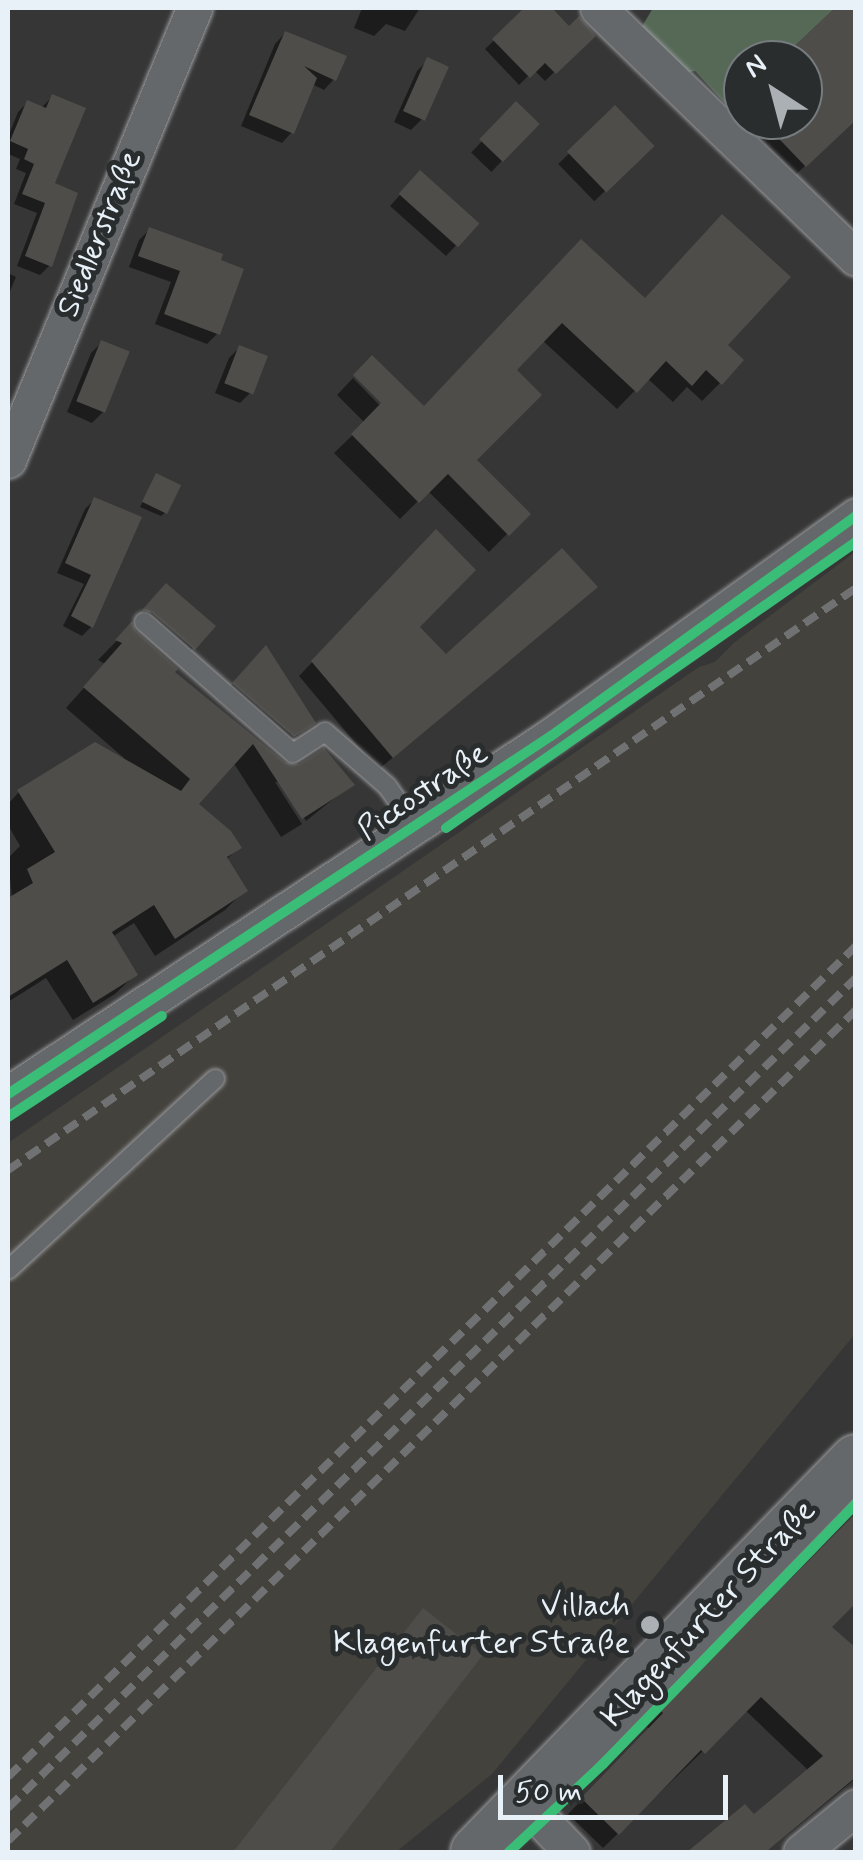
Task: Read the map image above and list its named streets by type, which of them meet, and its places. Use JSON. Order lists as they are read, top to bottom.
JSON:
{
  "streets": {
    "street": ["Siedlerstraße", "Piccostraße", "Klagenfurter Straße"]
  },
  "places": ["Villach Klagenfurter Straße"],
  "scale_bar": "50 m",
  "north": "top left"
}
